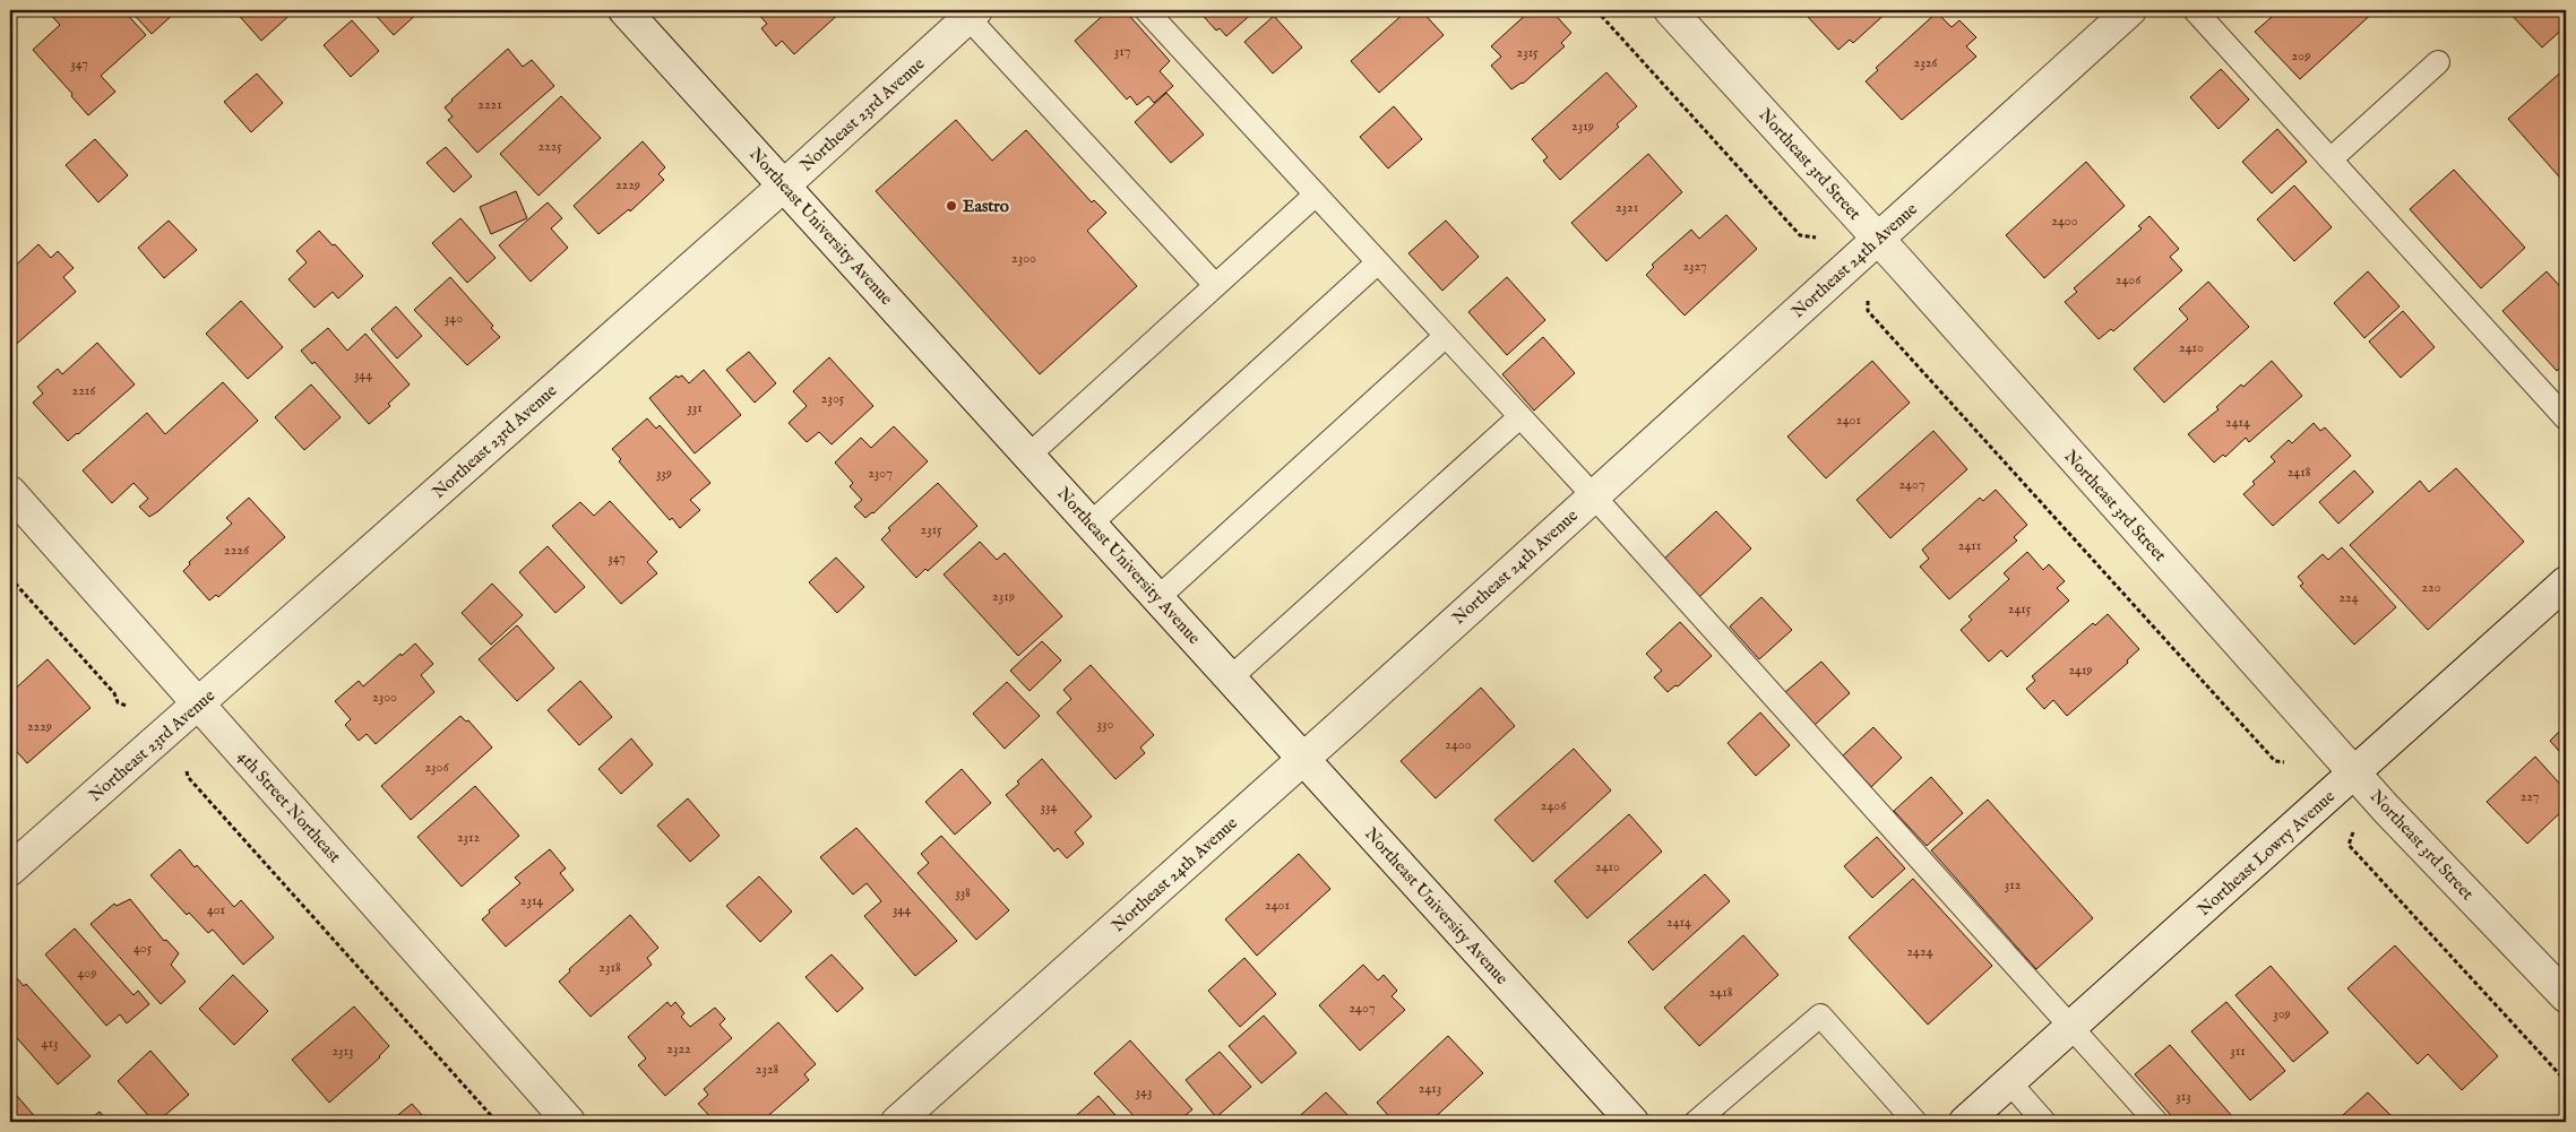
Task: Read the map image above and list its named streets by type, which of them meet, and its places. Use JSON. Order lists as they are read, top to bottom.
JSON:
{
  "streets": {
    "street": [
      "Northeast 23rd Avenue",
      "Northeast 3rd Street",
      "Northeast University Avenue",
      "Northeast 24th Avenue",
      "4th Street Northeast",
      "Northeast Lowry Avenue"
    ]
  },
  "crossings": [
    ["Northeast 23rd Avenue", "Northeast University Avenue"],
    ["Northeast 23rd Avenue", "4th Street Northeast"],
    ["Northeast 3rd Street", "Northeast 24th Avenue"],
    ["Northeast 3rd Street", "Northeast Lowry Avenue"],
    ["Northeast University Avenue", "Northeast 24th Avenue"]
  ],
  "places": ["Eastro"],
  "house_numbers": [
    "317",
    "2315",
    "209",
    "2326",
    "347",
    "2221",
    "2319",
    "2225",
    "2229",
    "2321",
    "2400",
    "2300",
    "2327",
    "2406",
    "340",
    "2410",
    "344",
    "2216",
    "2305",
    "331",
    "2401",
    "2414",
    "2418",
    "339",
    "2307",
    "2407",
    "2315",
    "2411",
    "2226",
    "347",
    "220",
    "2319",
    "224",
    "2415",
    "2419",
    "2300",
    "330",
    "2229",
    "2400",
    "2306",
    "227",
    "2406",
    "334",
    "2312",
    "2410",
    "312",
    "338",
    "2314",
    "2401",
    "401",
    "344",
    "2414",
    "405",
    "2424",
    "2318",
    "409",
    "2418",
    "2407",
    "309",
    "413",
    "2322",
    "2313",
    "311",
    "2328",
    "2413",
    "343",
    "313"
  ]
}
